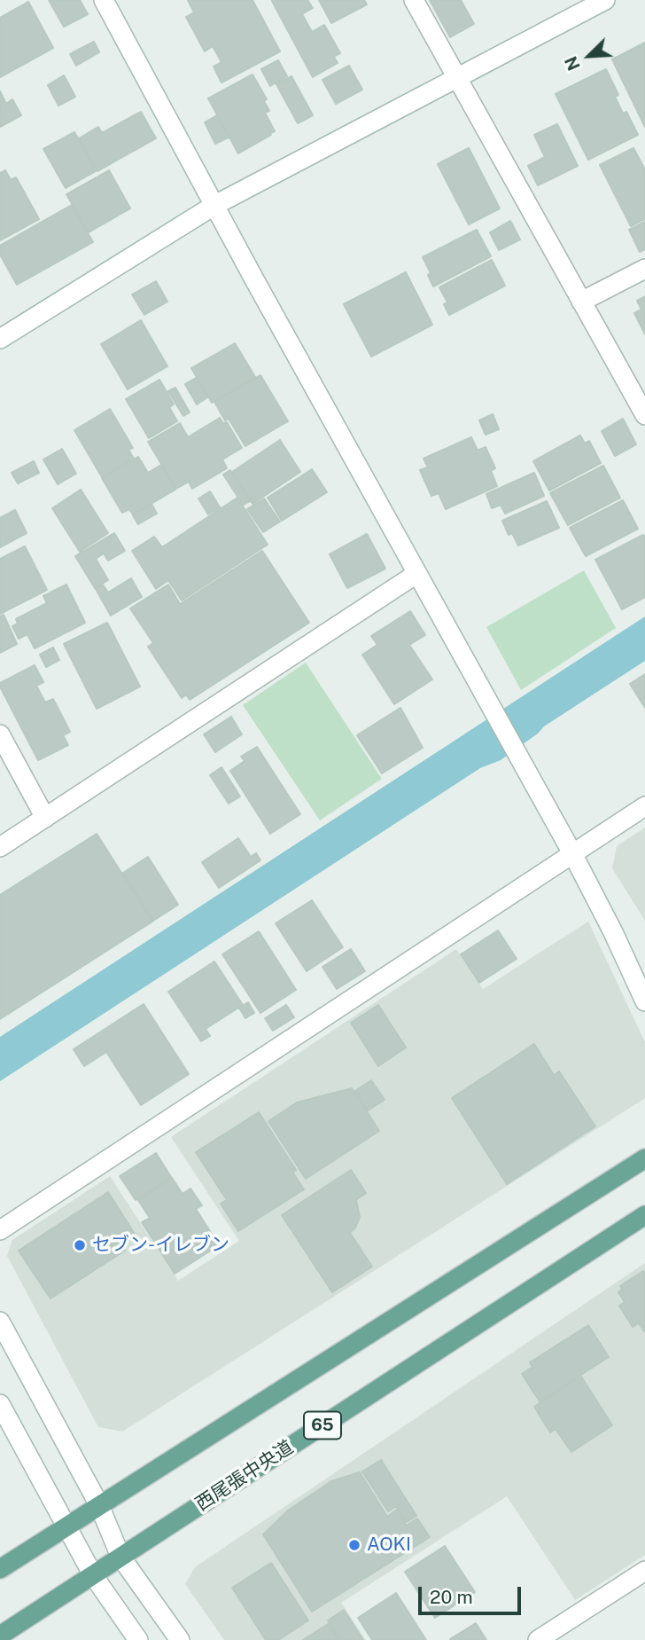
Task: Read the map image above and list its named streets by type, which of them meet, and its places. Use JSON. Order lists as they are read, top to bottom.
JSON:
{
  "streets": {
    "main road": ["65", "西尾張中央道"]
  },
  "places": ["セブン-イレブン", "AOKI"],
  "scale_bar": "20 m",
  "north": "bottom left"
}
